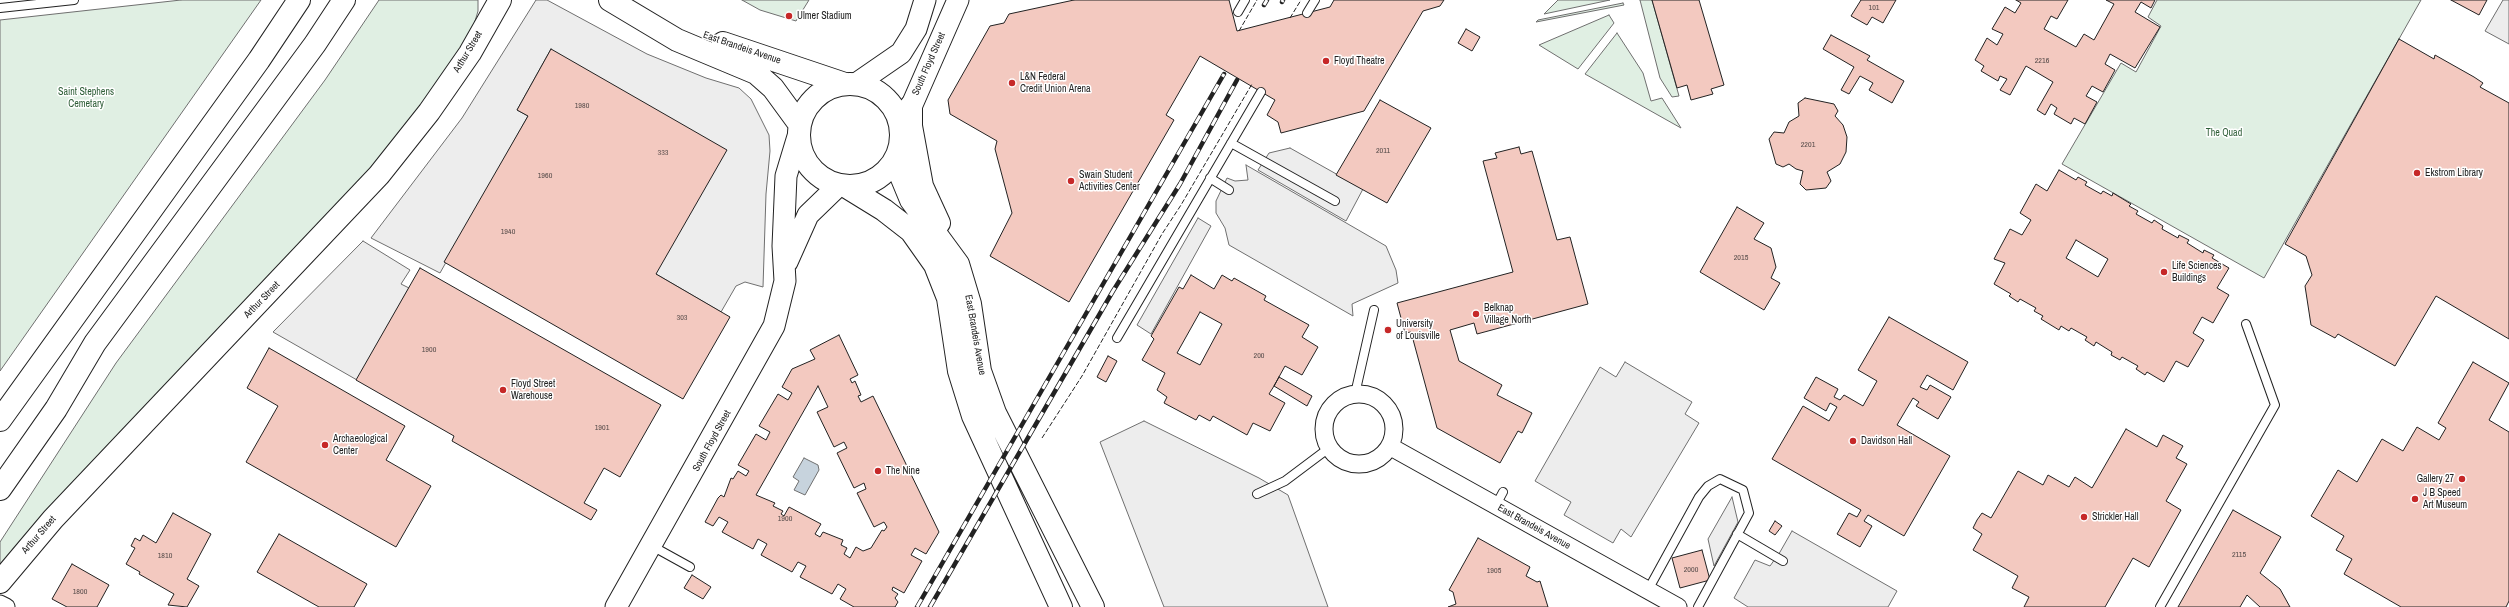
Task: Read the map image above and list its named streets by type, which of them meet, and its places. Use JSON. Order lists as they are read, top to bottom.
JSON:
{
  "streets": {
    "main road": ["East Brandeis Avenue", "Arthur Street"],
    "street": ["South Floyd Street"]
  },
  "crossings": [
    ["East Brandeis Avenue", "South Floyd Street"]
  ],
  "parks": ["Saint Stephens Cemetary", "The Quad"],
  "places": [
    "Ulmer Stadium",
    "Floyd Theatre",
    "L&N Federal Credit Union Arena",
    "Ekstrom Library",
    "Swain Student Activities Center",
    "Life Sciences Buildings",
    "Belknap Village North",
    "University of Louisville",
    "Floyd Street Warehouse",
    "Davidson Hall",
    "Archaeological Center",
    "The Nine",
    "Gallery 27",
    "J B Speed Art Museum",
    "Strickler Hall"
  ],
  "house_numbers": [
    "101",
    "2216",
    "1980",
    "2201",
    "2011",
    "333",
    "1960",
    "1940",
    "2015",
    "303",
    "1900",
    "200",
    "1901",
    "1900",
    "2115",
    "1810",
    "2000",
    "1905",
    "1800"
  ]
}
